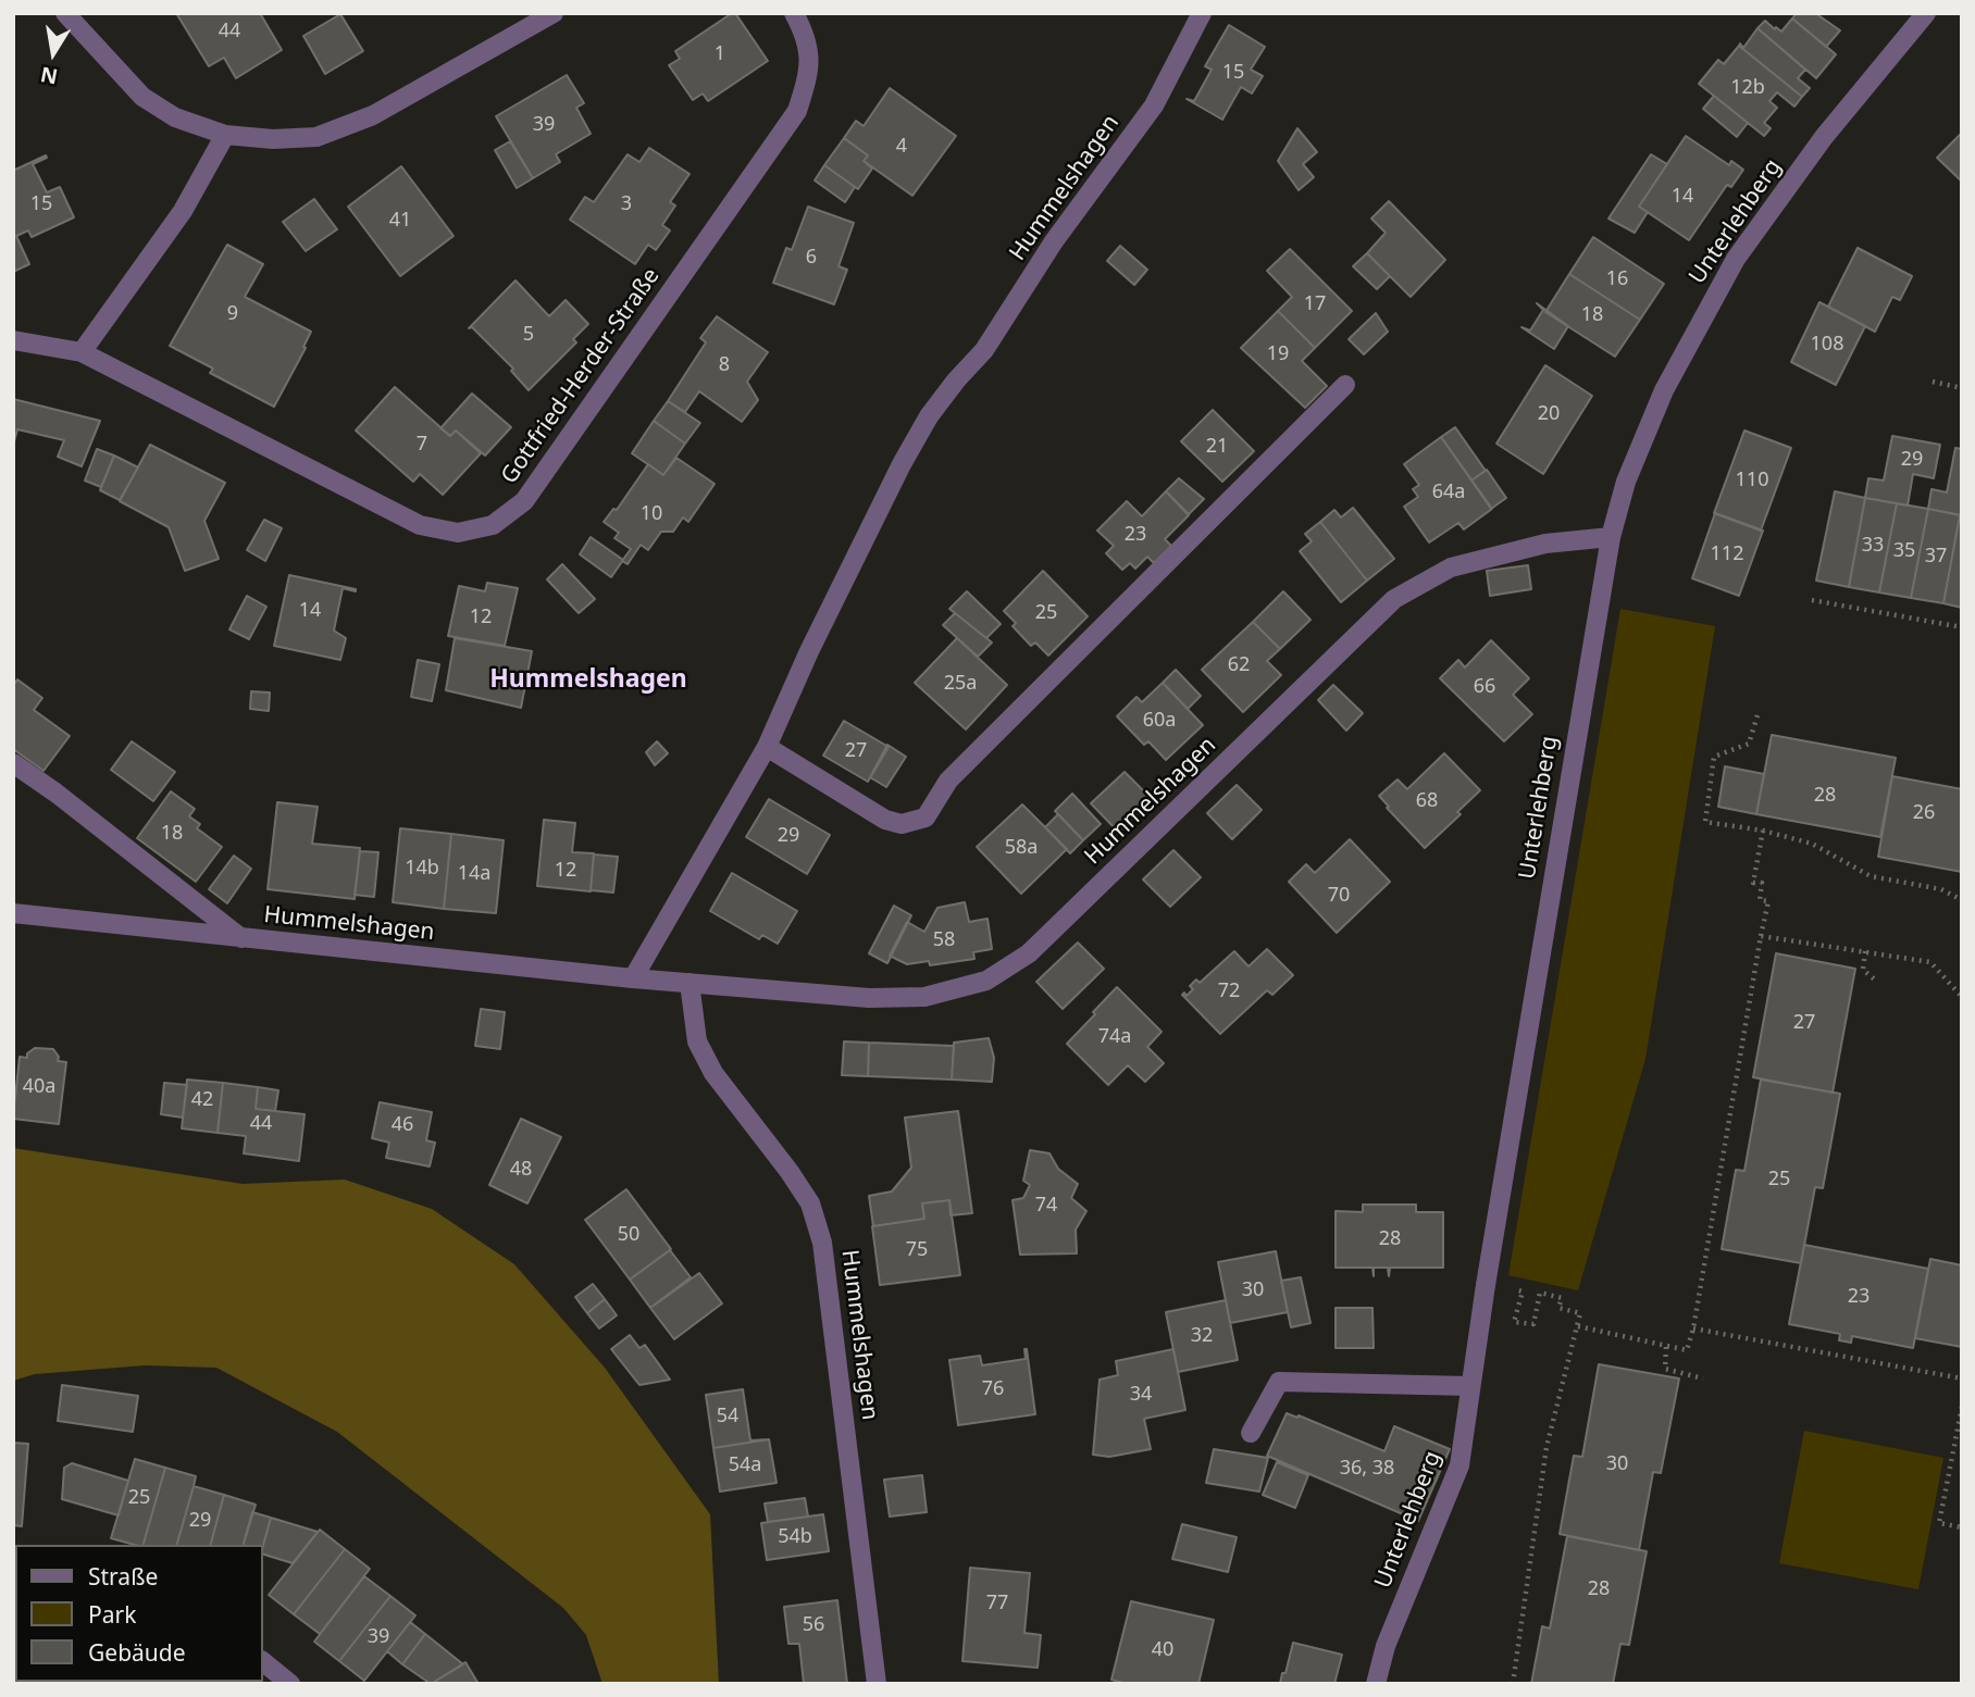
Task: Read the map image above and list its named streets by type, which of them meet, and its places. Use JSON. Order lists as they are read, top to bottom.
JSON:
{
  "streets": {
    "street": ["Hummelshagen", "Unterlehberg", "Gottfried-Herder-Straße"]
  },
  "crossings": [
    ["Hummelshagen", "Unterlehberg"]
  ],
  "districts": ["Hummelshagen"],
  "house_numbers": [
    "44",
    "1",
    "15",
    "12b",
    "39",
    "4",
    "14",
    "15",
    "3",
    "41",
    "6",
    "16",
    "17",
    "9",
    "18",
    "5",
    "108",
    "19",
    "8",
    "20",
    "7",
    "21",
    "29",
    "110",
    "64a",
    "10",
    "23",
    "33",
    "35",
    "112",
    "37",
    "14",
    "25",
    "12",
    "62",
    "25a",
    "66",
    "60a",
    "27",
    "28",
    "68",
    "26",
    "18",
    "29",
    "58a",
    "14b",
    "12",
    "14a",
    "70",
    "58",
    "72",
    "27",
    "74a",
    "40a",
    "42",
    "44",
    "46",
    "48",
    "25",
    "74",
    "50",
    "28",
    "75",
    "30",
    "23",
    "32",
    "76",
    "34",
    "54",
    "30",
    "54a",
    "36, 38",
    "25",
    "29",
    "54b",
    "28",
    "77",
    "56",
    "39",
    "40"
  ],
  "legend": ["Straße", "Park", "Gebäude"],
  "north": "bottom"
}
